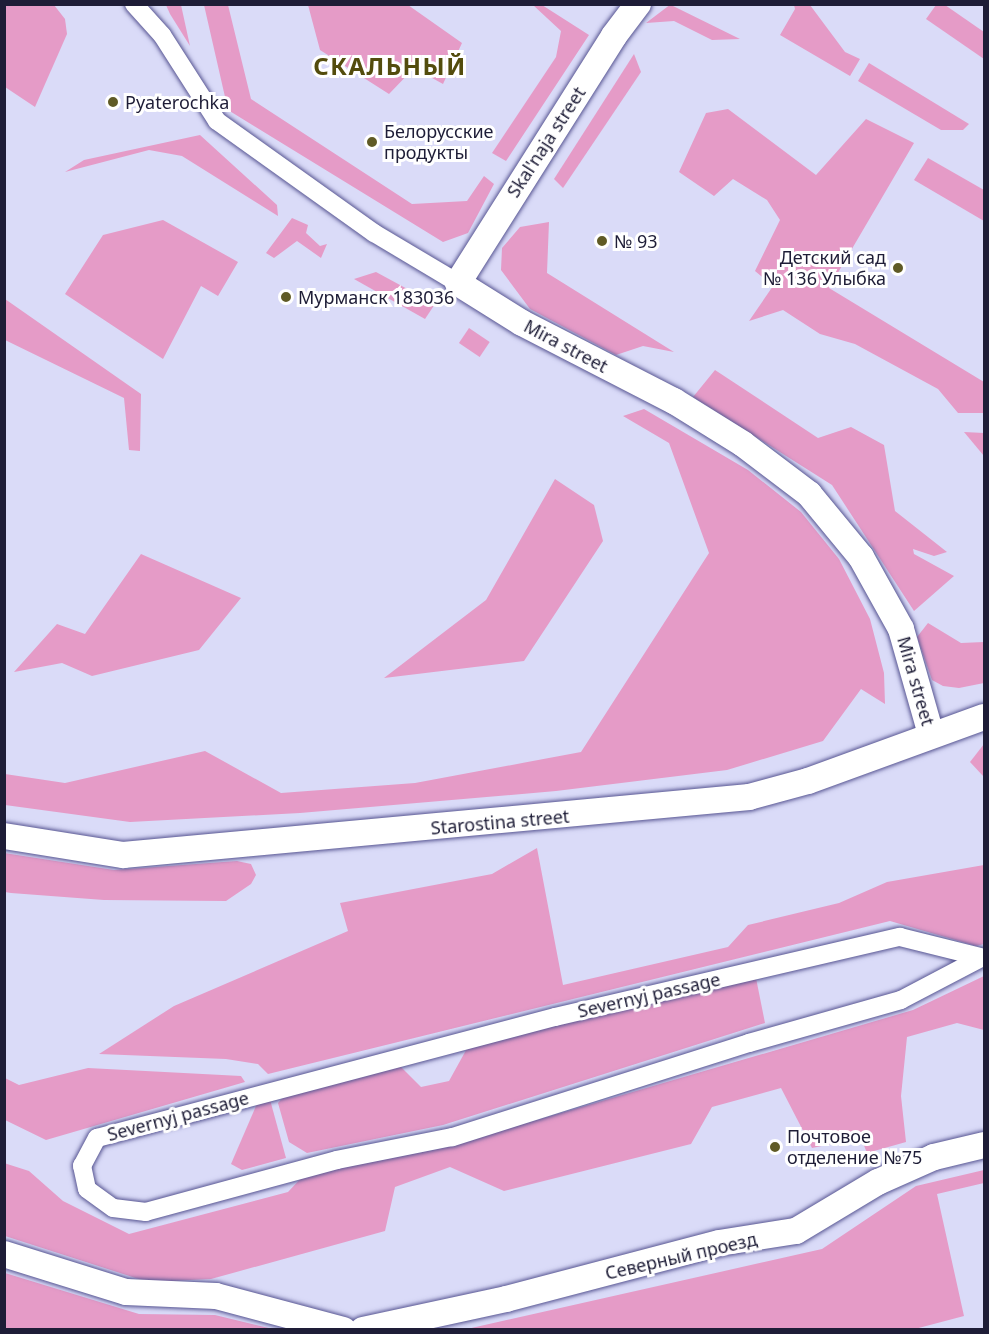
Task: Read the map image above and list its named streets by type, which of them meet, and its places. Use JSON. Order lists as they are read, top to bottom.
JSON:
{
  "streets": {
    "street": [
      "Skal'naja street",
      "Mira street",
      "Starostina street",
      "Severnyj passage",
      "Северный проезд"
    ]
  },
  "crossings": [
    ["Skal'naja street", "Mira street"],
    ["Mira street", "Starostina street"]
  ],
  "districts": ["СКАЛЬНЫЙ"],
  "places": [
    "Pyaterochka",
    "Белорусские продукты",
    "№ 93",
    "Детский сад № 136 Улыбка",
    "Мурманск 183036",
    "Почтовое отделение №75"
  ]
}
